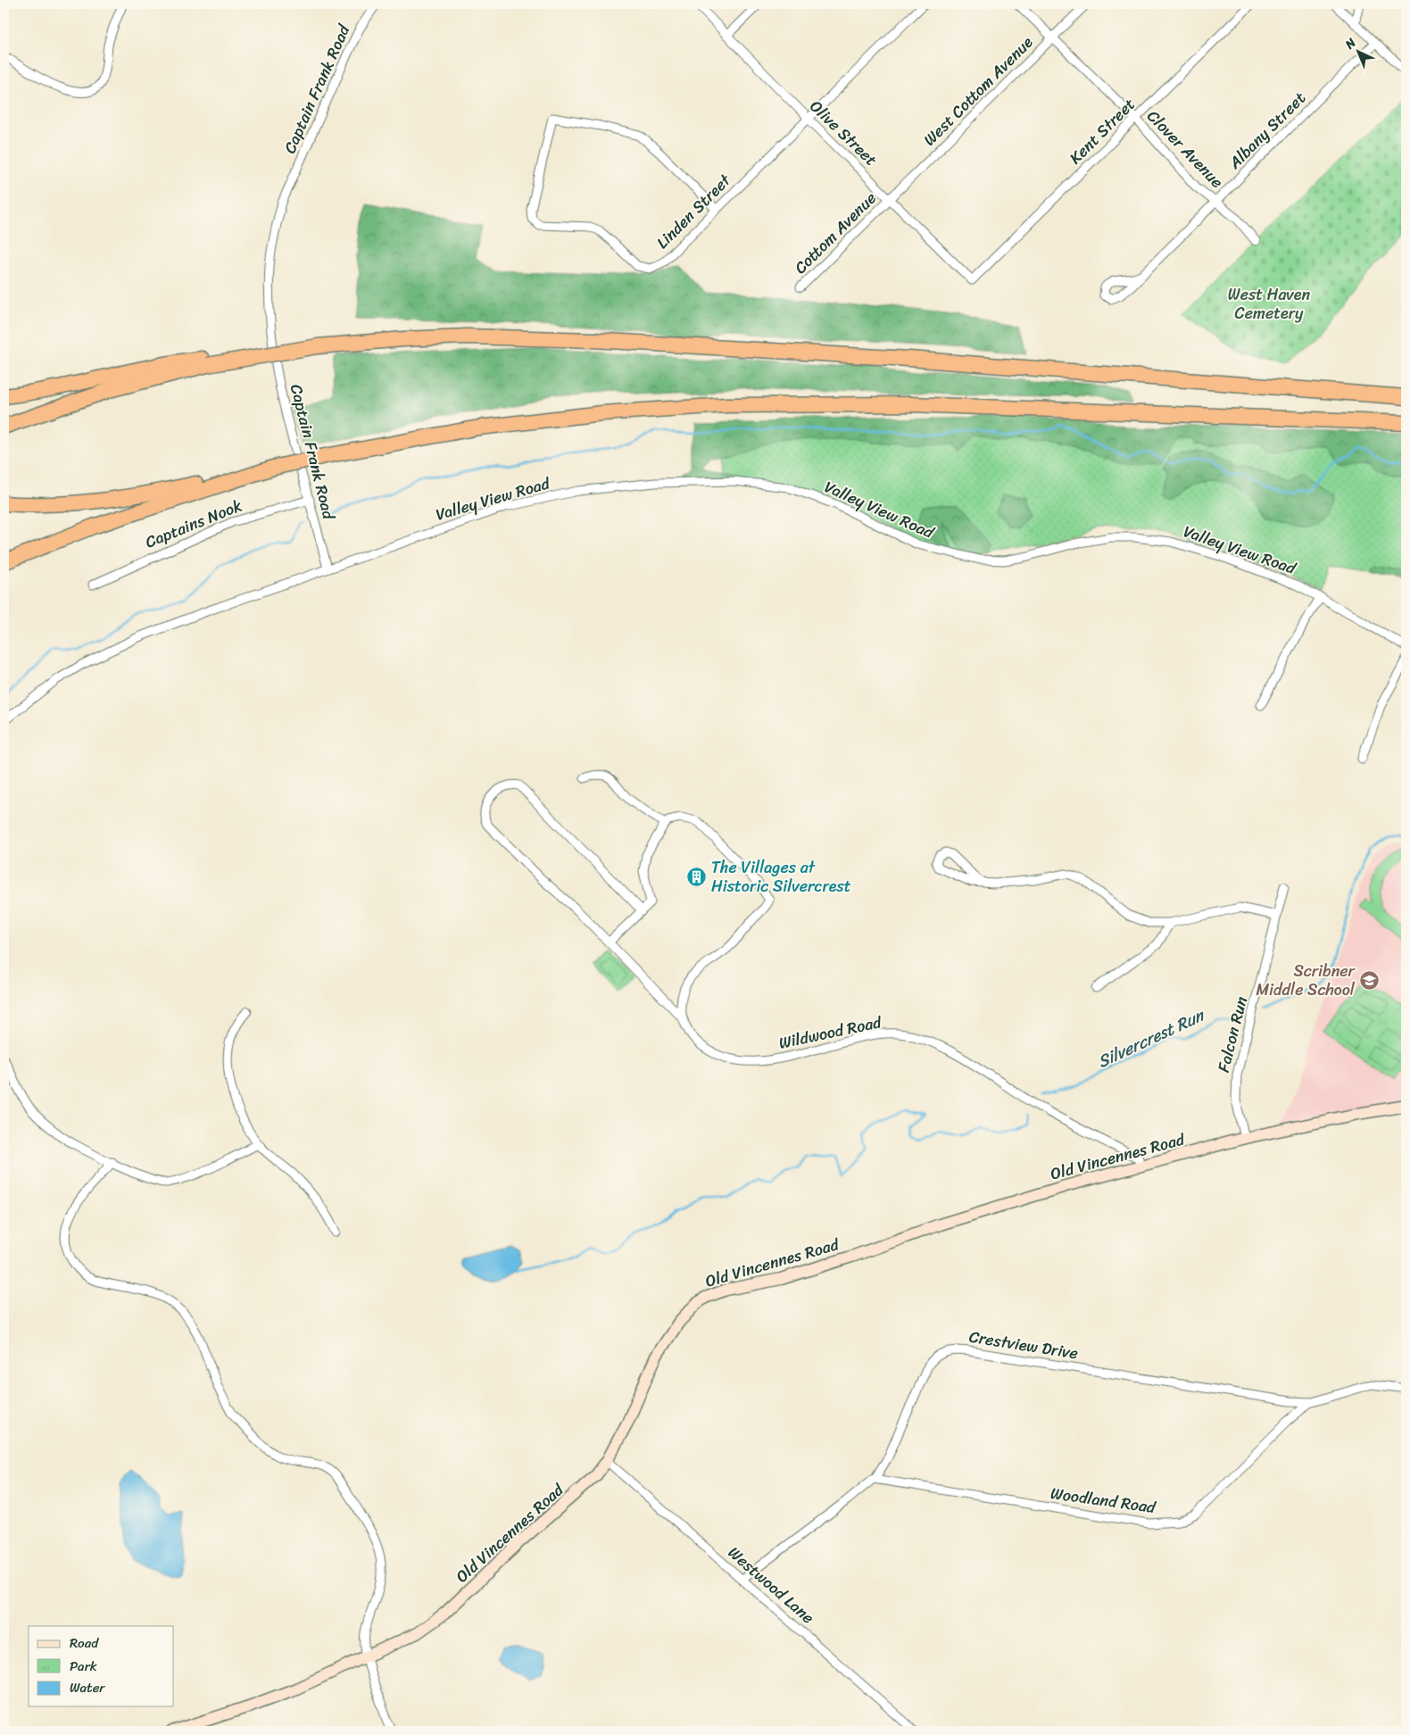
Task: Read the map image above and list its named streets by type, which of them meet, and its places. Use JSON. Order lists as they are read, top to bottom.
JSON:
{
  "streets": {
    "street": [
      "Captain Frank Road",
      "West Cottom Avenue",
      "Albany Street",
      "Kent Street",
      "Olive Street",
      "Clover Avenue",
      "Linden Street",
      "Cottom Avenue",
      "Valley View Road",
      "Captains Nook",
      "Wildwood Road",
      "Falcon Run",
      "Old Vincennes Road",
      "Crestview Drive",
      "Woodland Road",
      "Westwood Lane"
    ]
  },
  "crossings": [
    ["Captain Frank Road", "Valley View Road"],
    ["Captain Frank Road", "Captains Nook"],
    ["West Cottom Avenue", "Olive Street"],
    ["West Cottom Avenue", "Clover Avenue"],
    ["West Cottom Avenue", "Cottom Avenue"],
    ["Albany Street", "Clover Avenue"],
    ["Kent Street", "Olive Street"],
    ["Kent Street", "Clover Avenue"],
    ["Olive Street", "Linden Street"],
    ["Olive Street", "Cottom Avenue"],
    ["Wildwood Road", "Old Vincennes Road"],
    ["Falcon Run", "Old Vincennes Road"],
    ["Old Vincennes Road", "Westwood Lane"],
    ["Crestview Drive", "Woodland Road"],
    ["Crestview Drive", "Westwood Lane"]
  ],
  "water": ["Silvercrest Run"],
  "parks": ["West Haven Cemetery"],
  "places": {
    "building": ["The Villages at Historic Silvercrest"],
    "school or university": ["Scribner Middle School"]
  },
  "legend": ["Road", "Park", "Water"],
  "north": "top left"
}
